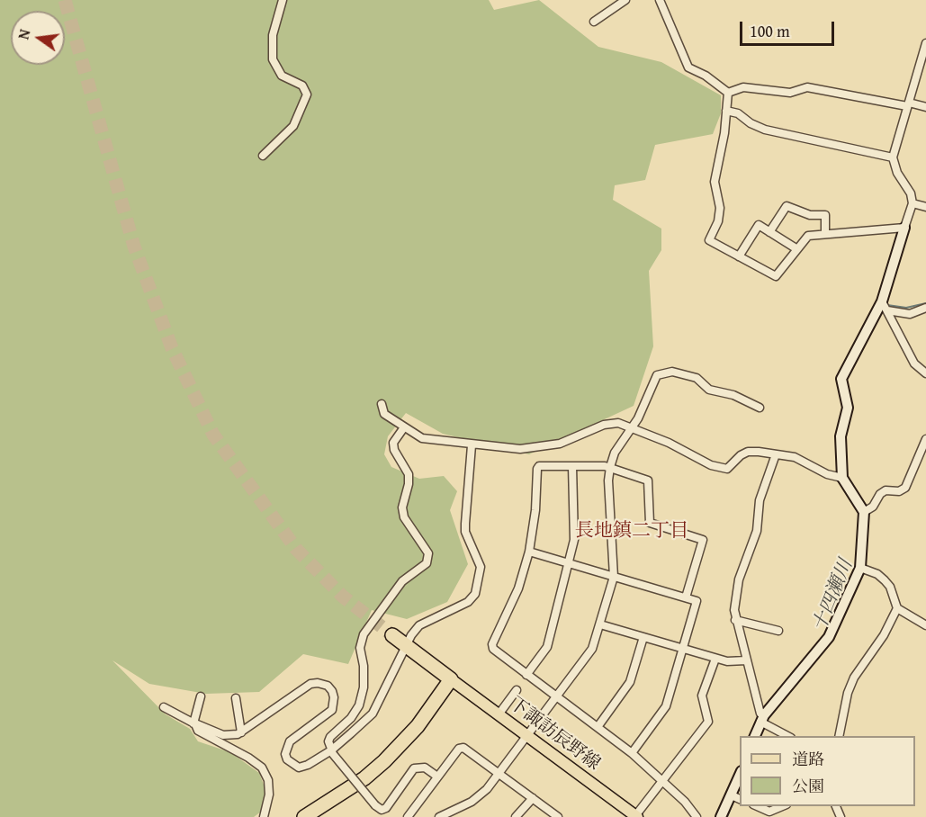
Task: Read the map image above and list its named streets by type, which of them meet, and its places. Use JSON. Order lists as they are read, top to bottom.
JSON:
{
  "streets": {
    "main road": ["下諏訪辰野線"]
  },
  "districts": ["長地鎮二丁目"],
  "water": ["十四瀬川"],
  "legend": ["道路", "公園"],
  "scale_bar": "100 m",
  "north": "left"
}
